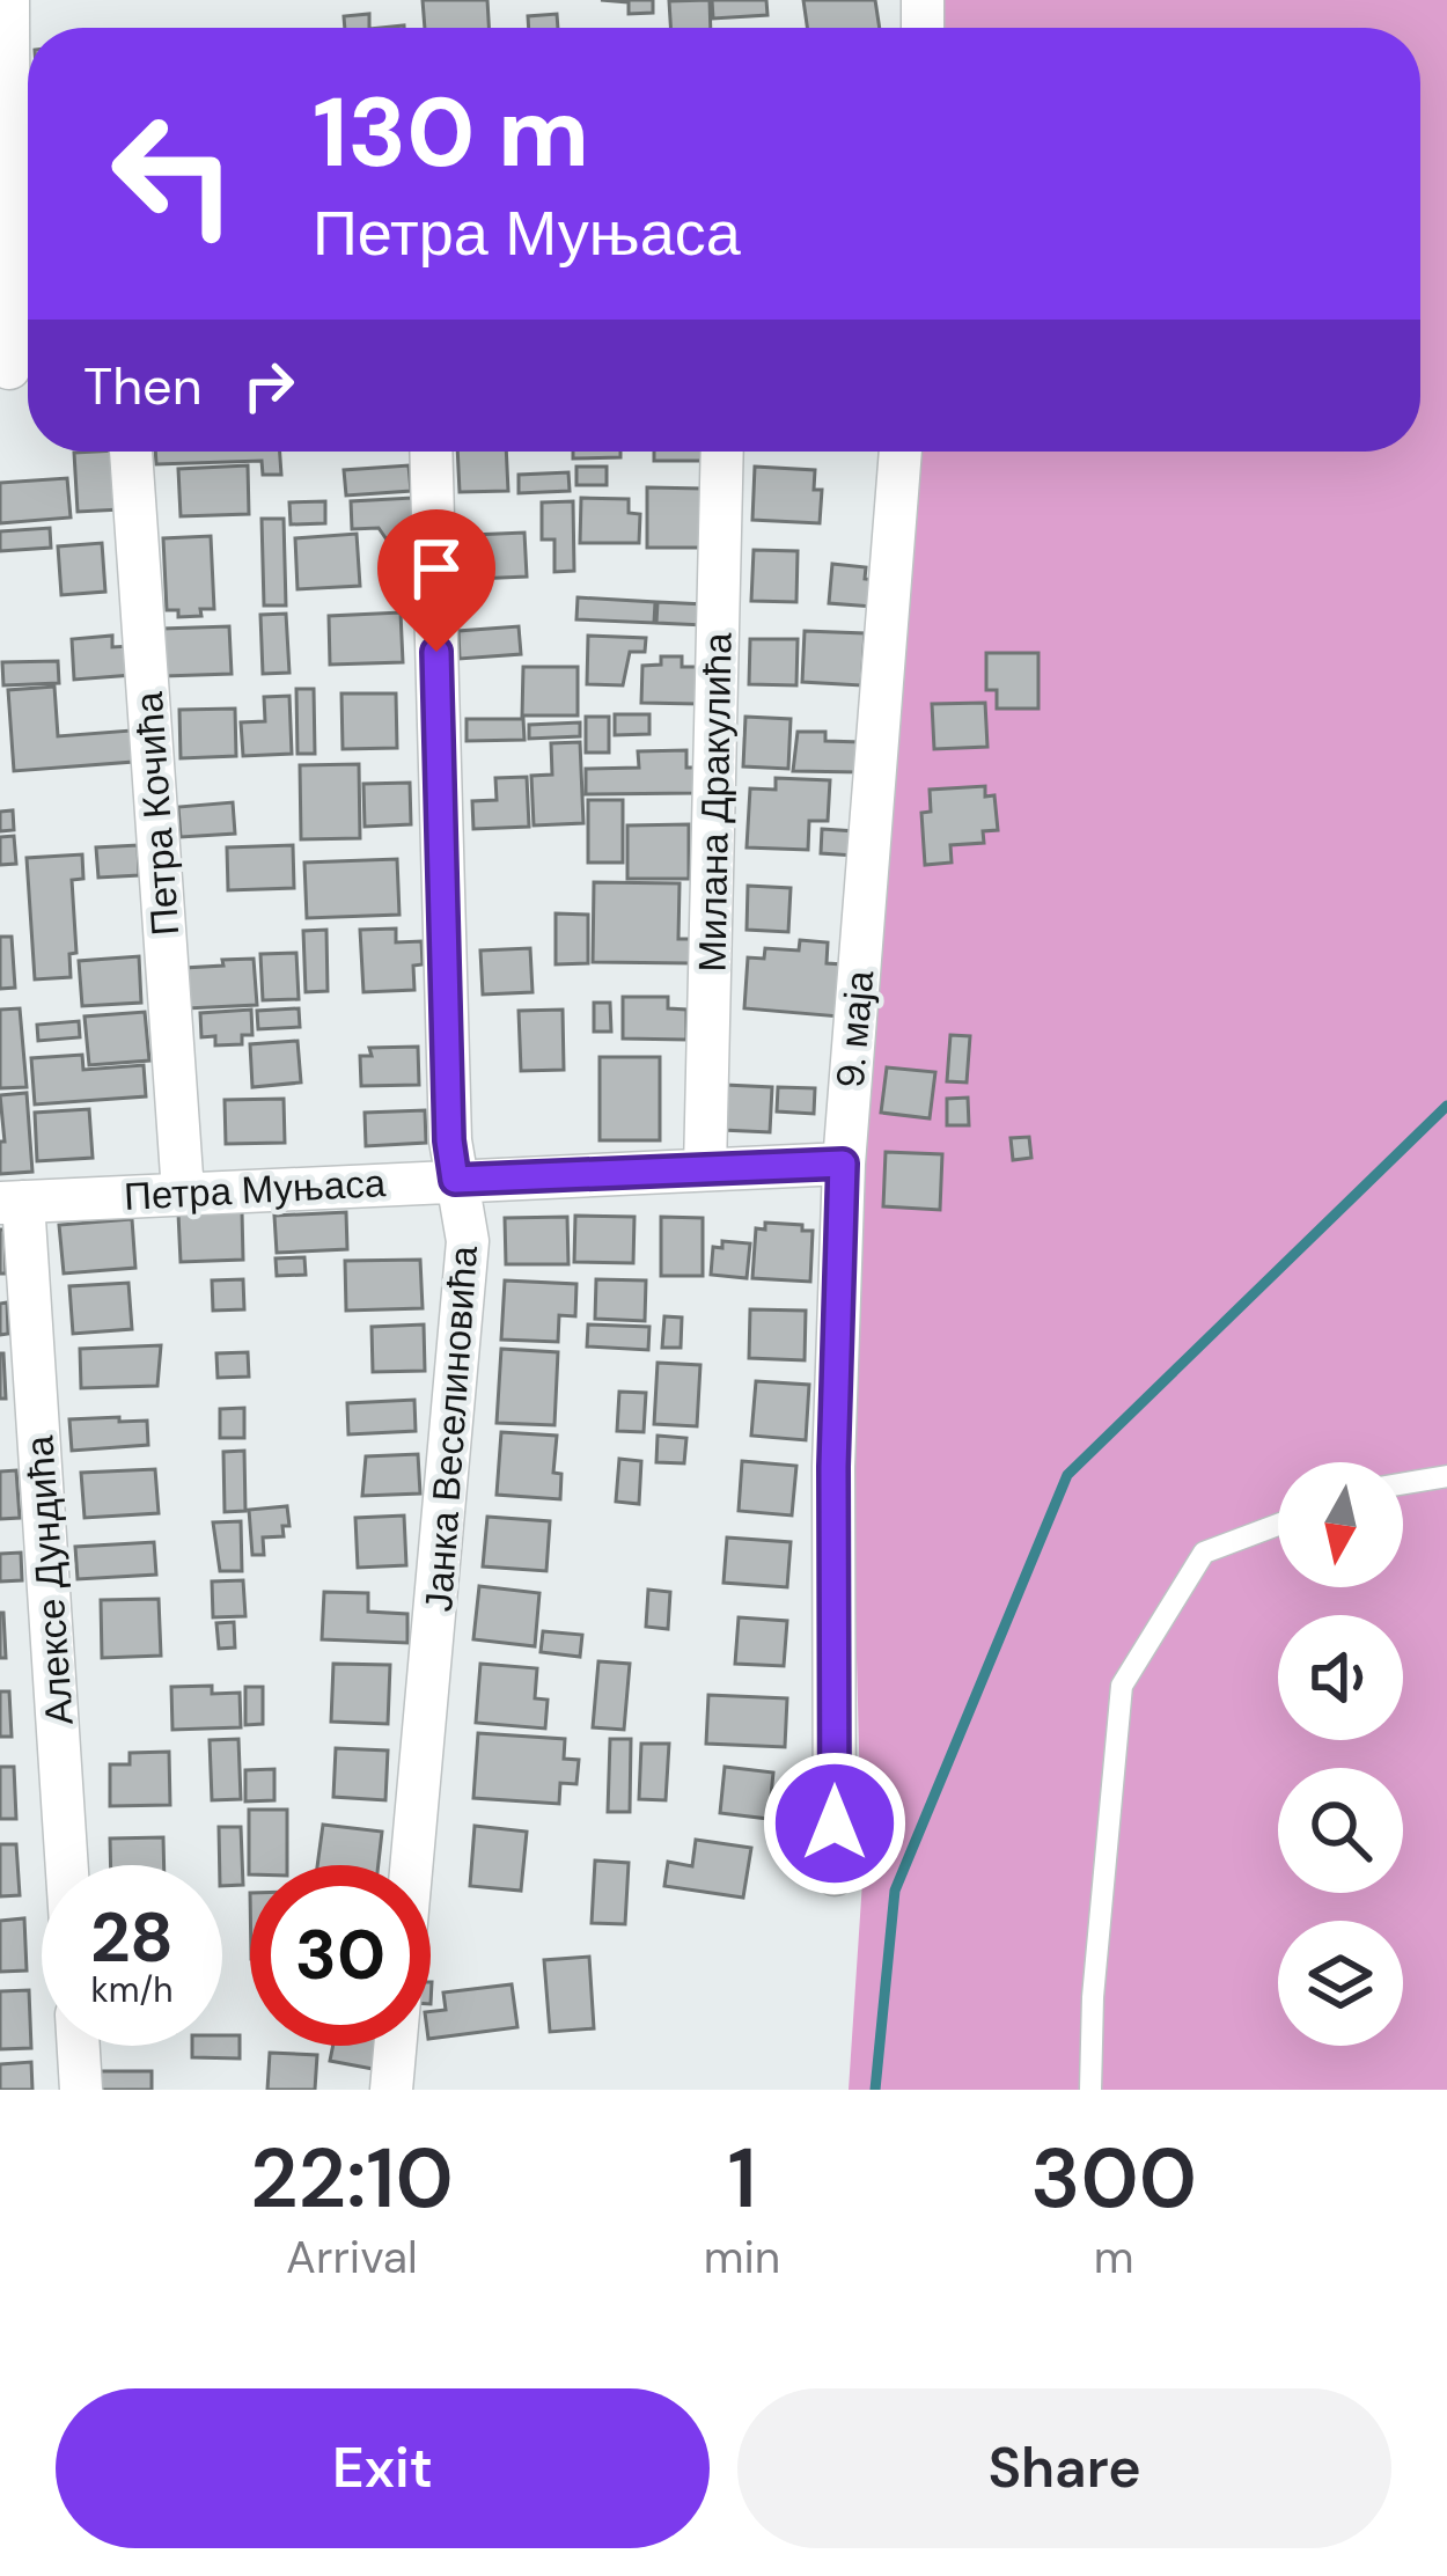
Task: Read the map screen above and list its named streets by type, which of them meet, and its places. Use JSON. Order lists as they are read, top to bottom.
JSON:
{
  "streets": {
    "street": [
      "Милана Дракулића",
      "Петра Кочића",
      "9. маја",
      "Петра Муњаса",
      "Јанка Веселиновића",
      "Алексе Дундића"
    ]
  },
  "crossings": [
    ["Милана Дракулића", "Петра Муњаса"],
    ["Петра Кочића", "Петра Муњаса"],
    ["9. маја", "Петра Муњаса"],
    ["Петра Муњаса", "Јанка Веселиновића"],
    ["Петра Муњаса", "Алексе Дундића"]
  ],
  "north": "bottom",
  "page": {
    "turn": ["130 m", "Петра Муњаса"],
    "then": "Then",
    "speed": "28 km/h",
    "limit": "30",
    "eta": [
      "22:10",
      "Arrival",
      "1",
      "min",
      "300",
      "m"
    ],
    "buttons": ["Exit", "Share"]
  }
}
